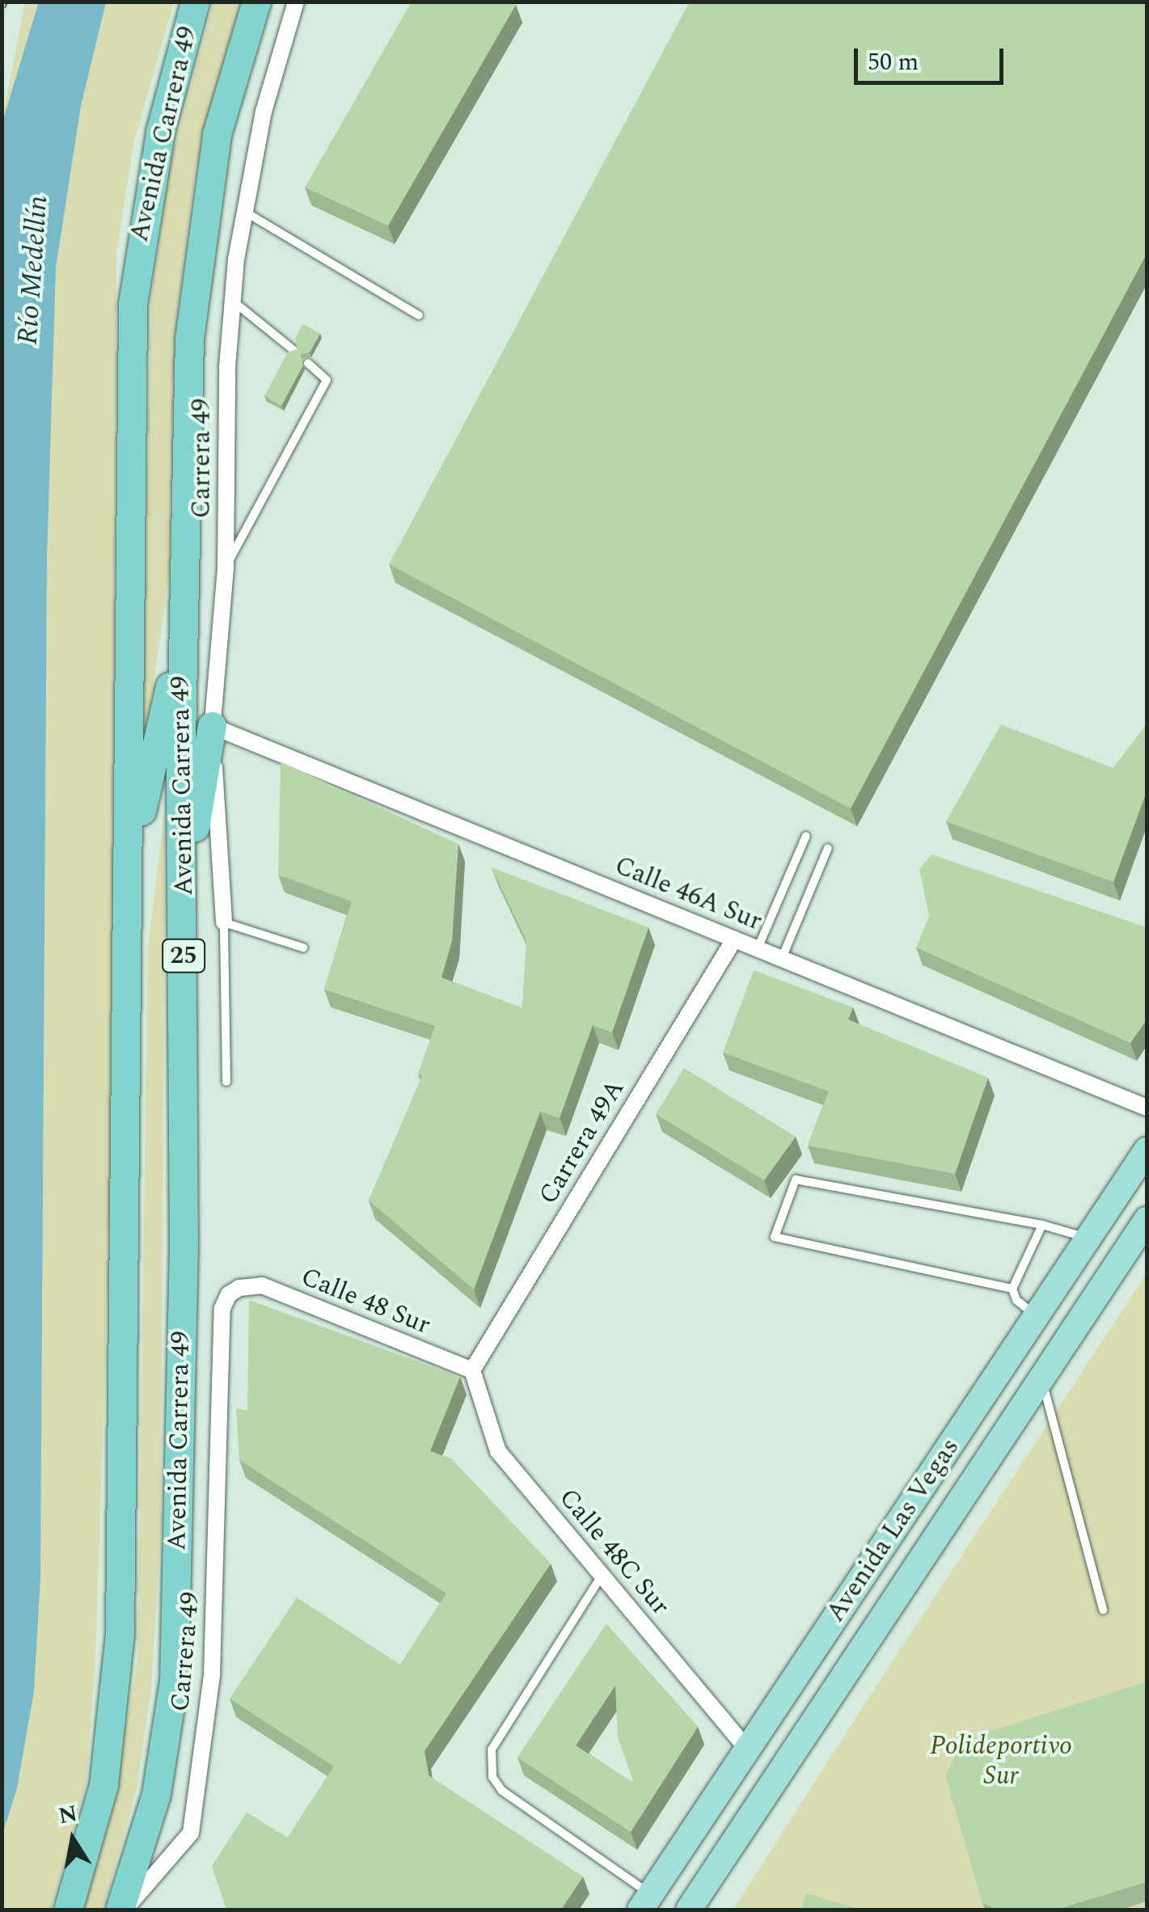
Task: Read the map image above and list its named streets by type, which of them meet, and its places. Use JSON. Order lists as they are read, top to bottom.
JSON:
{
  "streets": {
    "highway": ["Avenida Carrera 49", "25"],
    "main road": ["Avenida Las Vegas"],
    "street": [
      "Carrera 49",
      "Calle 46A Sur",
      "Carrera 49A",
      "Calle 48 Sur",
      "Calle 48C Sur"
    ]
  },
  "crossings": [
    ["Avenida Carrera 49", "Carrera 49"],
    ["Carrera 49", "Calle 46A Sur"],
    ["Carrera 49", "Calle 48 Sur"],
    ["Calle 46A Sur", "Carrera 49A"],
    ["Carrera 49A", "Calle 48 Sur"],
    ["Carrera 49A", "Calle 48C Sur"],
    ["Calle 48 Sur", "Calle 48C Sur"],
    ["Avenida Las Vegas", "Calle 48C Sur"]
  ],
  "water": ["Río Medellín"],
  "parks": ["Polideportivo Sur"],
  "scale_bar": "50 m",
  "north": "top"
}
